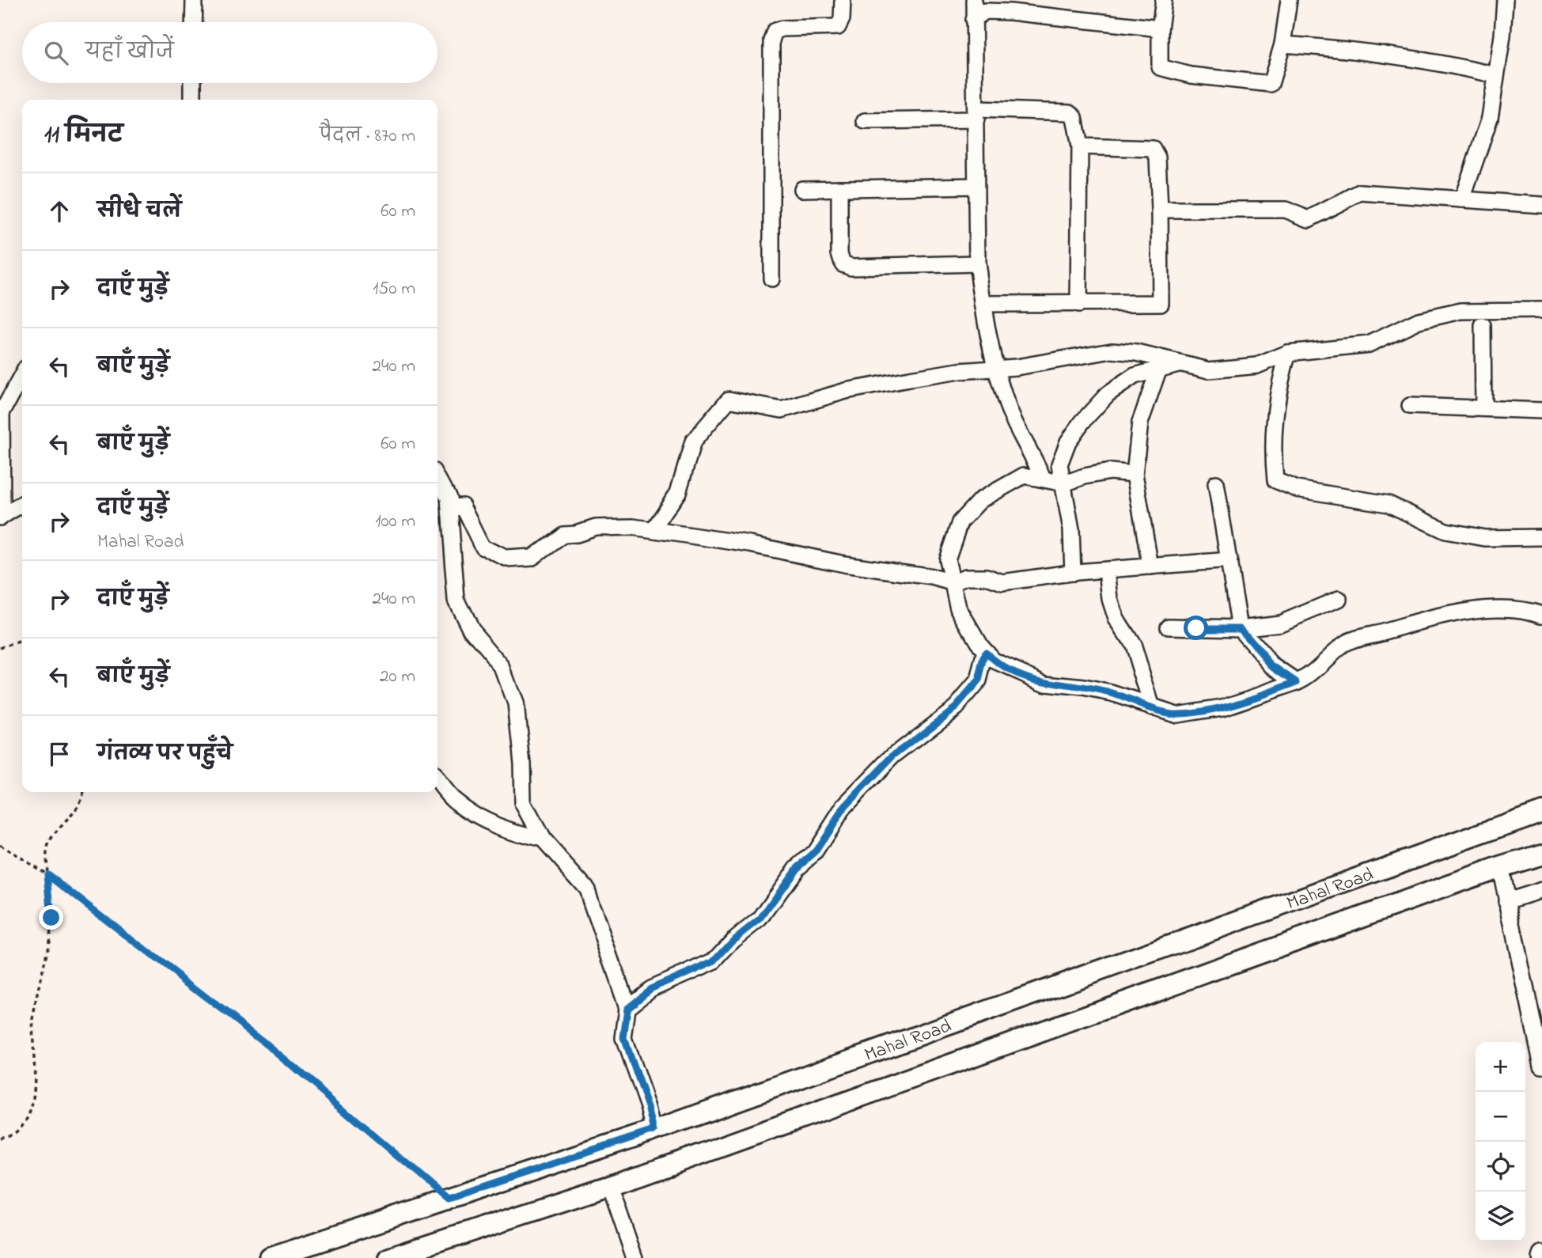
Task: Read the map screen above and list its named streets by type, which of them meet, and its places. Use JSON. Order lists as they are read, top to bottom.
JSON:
{
  "streets": {
    "main road": ["Mahal Road"]
  },
  "page": {
    "search": "यहाँ खोजें",
    "heading": ["11 मिनट", "पैदल · 870 m"],
    "list": [
      ["सीधे चलें", "60 m"],
      ["दाएँ मुड़ें", "150 m"],
      ["बाएँ मुड़ें", "240 m"],
      ["बाएँ मुड़ें", "60 m"],
      ["दाएँ मुड़ें", "Mahal Road", "100 m"],
      ["दाएँ मुड़ें", "240 m"],
      ["बाएँ मुड़ें", "20 m"],
      "गंतव्य पर पहुँचे"
    ],
    "map_buttons": ["+", "−"]
  }
}
